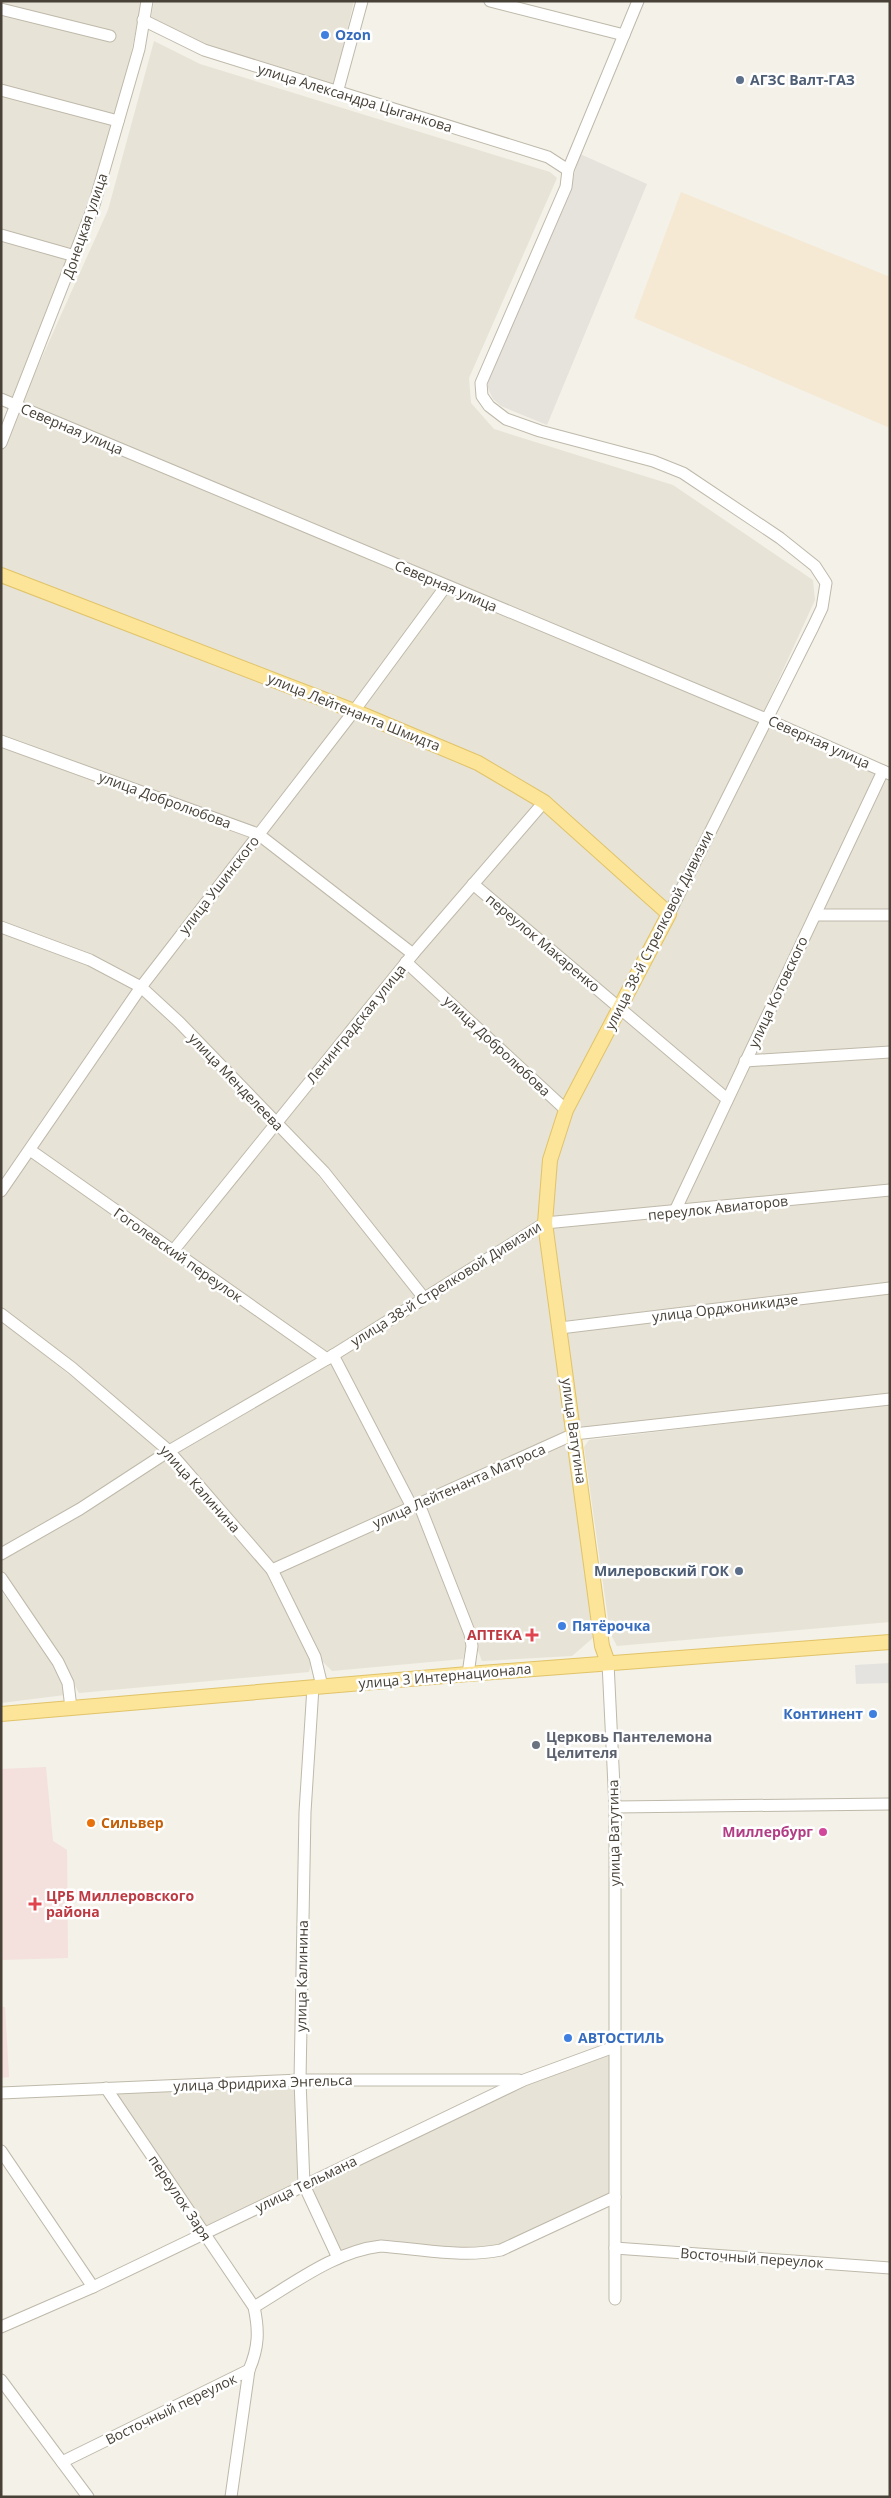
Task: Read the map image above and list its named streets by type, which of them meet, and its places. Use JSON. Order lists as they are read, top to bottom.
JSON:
{
  "streets": {
    "main road": [
      "улица Лейтенанта Шмидта",
      "улица 38-й Стрелковой Дивизии",
      "улица Ватутина",
      "улица 3 Интернационала"
    ],
    "street": [
      "улица Александра Цыганкова",
      "Донецкая улица",
      "Северная улица",
      "улица Добролюбова",
      "улица Ушинского",
      "переулок Макаренко",
      "улица Котовского",
      "Ленинградская улица",
      "улица Менделеева",
      "переулок Авиаторов",
      "Гоголевский переулок",
      "улица Орджоникидзе",
      "улица Лейтенанта Матроса",
      "улица Калинина",
      "улица Фридриха Энгельса",
      "улица Тельмана",
      "переулок Заря",
      "Восточный переулок"
    ]
  },
  "crossings": [
    ["улица Александра Цыганкова", "Донецкая улица"],
    ["улица Александра Цыганкова", "улица 38-й Стрелковой Дивизии"],
    ["Донецкая улица", "Северная улица"],
    ["Северная улица", "улица Ушинского"],
    ["Северная улица", "улица 38-й Стрелковой Дивизии"],
    ["Северная улица", "улица Котовского"],
    ["улица Лейтенанта Шмидта", "улица Ушинского"],
    ["улица Лейтенанта Шмидта", "улица 38-й Стрелковой Дивизии"],
    ["улица Лейтенанта Шмидта", "Ленинградская улица"],
    ["улица Добролюбова", "улица Ушинского"],
    ["улица Добролюбова", "улица 38-й Стрелковой Дивизии"],
    ["улица Добролюбова", "Ленинградская улица"],
    ["улица Ушинского", "улица Менделеева"],
    ["улица Ушинского", "Гоголевский переулок"],
    ["улица 38-й Стрелковой Дивизии", "переулок Макаренко"],
    ["улица 38-й Стрелковой Дивизии", "улица Менделеева"],
    ["улица 38-й Стрелковой Дивизии", "переулок Авиаторов"],
    ["улица 38-й Стрелковой Дивизии", "Гоголевский переулок"],
    ["улица 38-й Стрелковой Дивизии", "улица Ватутина"],
    ["улица 38-й Стрелковой Дивизии", "улица Калинина"],
    ["переулок Макаренко", "улица Котовского"],
    ["переулок Макаренко", "Ленинградская улица"],
    ["улица Котовского", "переулок Авиаторов"],
    ["Ленинградская улица", "улица Менделеева"],
    ["Ленинградская улица", "Гоголевский переулок"],
    ["переулок Авиаторов", "улица Ватутина"],
    ["Гоголевский переулок", "улица Лейтенанта Матроса"],
    ["Гоголевский переулок", "улица 3 Интернационала"],
    ["улица Орджоникидзе", "улица Ватутина"],
    ["улица Ватутина", "улица Лейтенанта Матроса"],
    ["улица Ватутина", "улица 3 Интернационала"],
    ["улица Ватутина", "улица Тельмана"],
    ["улица Ватутина", "Восточный переулок"],
    ["улица Лейтенанта Матроса", "улица Калинина"],
    ["улица Калинина", "улица 3 Интернационала"],
    ["улица Калинина", "улица Фридриха Энгельса"],
    ["улица Калинина", "улица Тельмана"],
    ["улица Фридриха Энгельса", "улица Тельмана"],
    ["улица Фридриха Энгельса", "переулок Заря"],
    ["улица Тельмана", "переулок Заря"],
    ["переулок Заря", "Восточный переулок"]
  ],
  "places": {
    "other": [
      "Ozon",
      "АГЗС Валт-ГАЗ",
      "Милеровский ГОК",
      "Пятёрочка",
      "Континент",
      "Церковь Пантелемона Целителя",
      "Сильвер",
      "Миллербург",
      "АВТОСТИЛЬ"
    ],
    "health": ["АПТЕКА", "ЦРБ Миллеровского района"]
  }
}
